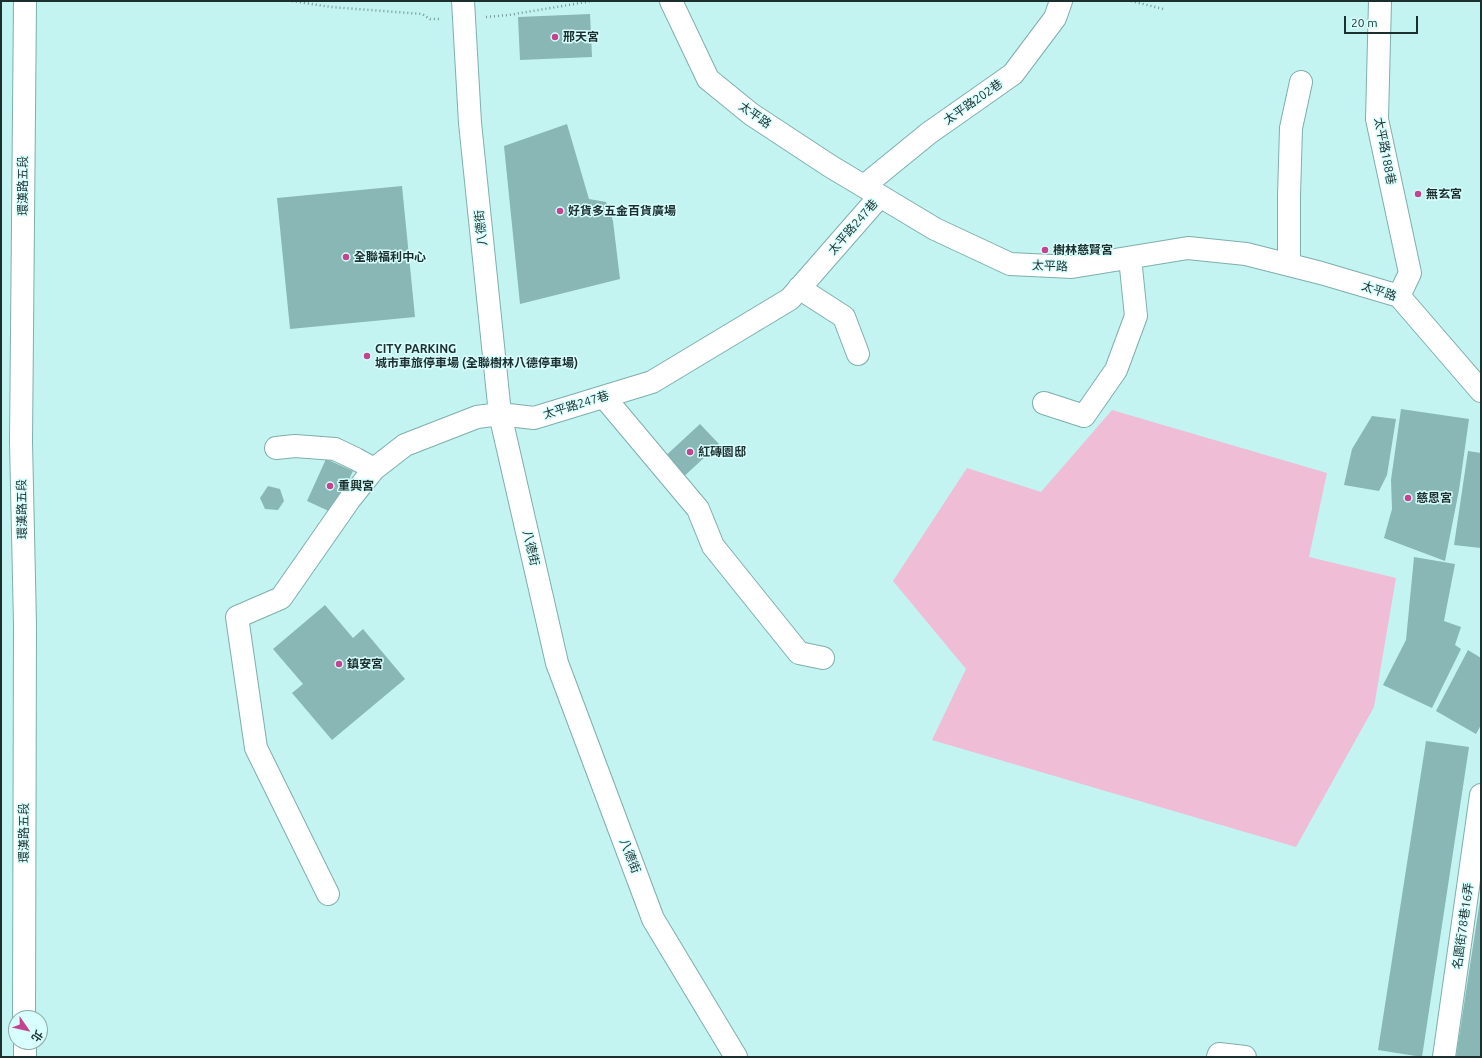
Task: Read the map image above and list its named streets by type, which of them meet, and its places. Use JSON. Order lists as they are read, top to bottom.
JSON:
{
  "streets": {
    "street": [
      "太平路202巷",
      "太平路",
      "太平路188巷",
      "環漢路五段",
      "太平路247巷",
      "八德街",
      "名園街78巷16弄"
    ]
  },
  "crossings": [
    ["太平路202巷", "太平路"],
    ["太平路202巷", "太平路247巷"],
    ["太平路", "太平路188巷"],
    ["太平路", "太平路247巷"],
    ["太平路247巷", "八德街"]
  ],
  "places": [
    "邢天宮",
    "無玄宮",
    "好貨多五金百貨廣場",
    "樹林慈賢宮",
    "全聯福利中心",
    "CITY PARKING 城市車旅停車場 (全聯樹林八德停車場)",
    "紅磚園邸",
    "重興宮",
    "慈恩宮",
    "鎮安宮"
  ],
  "scale_bar": "20 m",
  "north": "bottom right"
}
